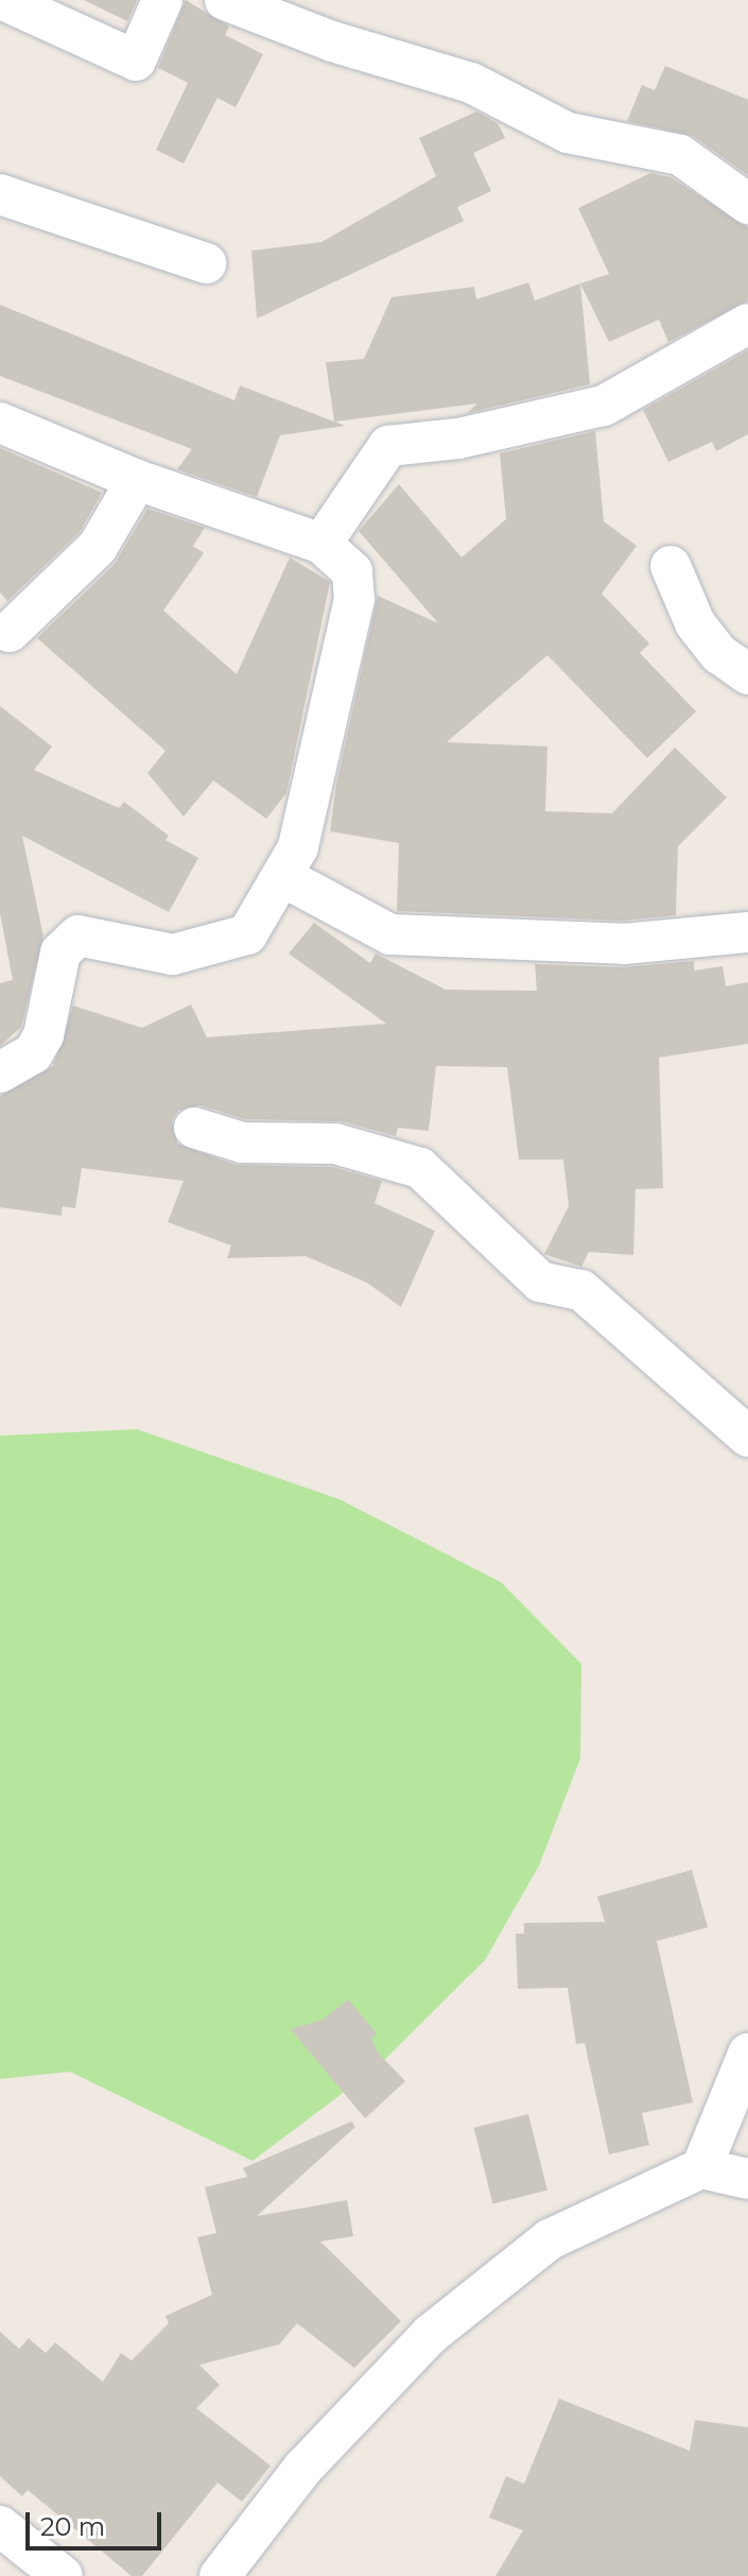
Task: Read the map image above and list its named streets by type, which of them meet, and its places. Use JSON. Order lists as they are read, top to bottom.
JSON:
{
  "scale_bar": "20 m"
}
